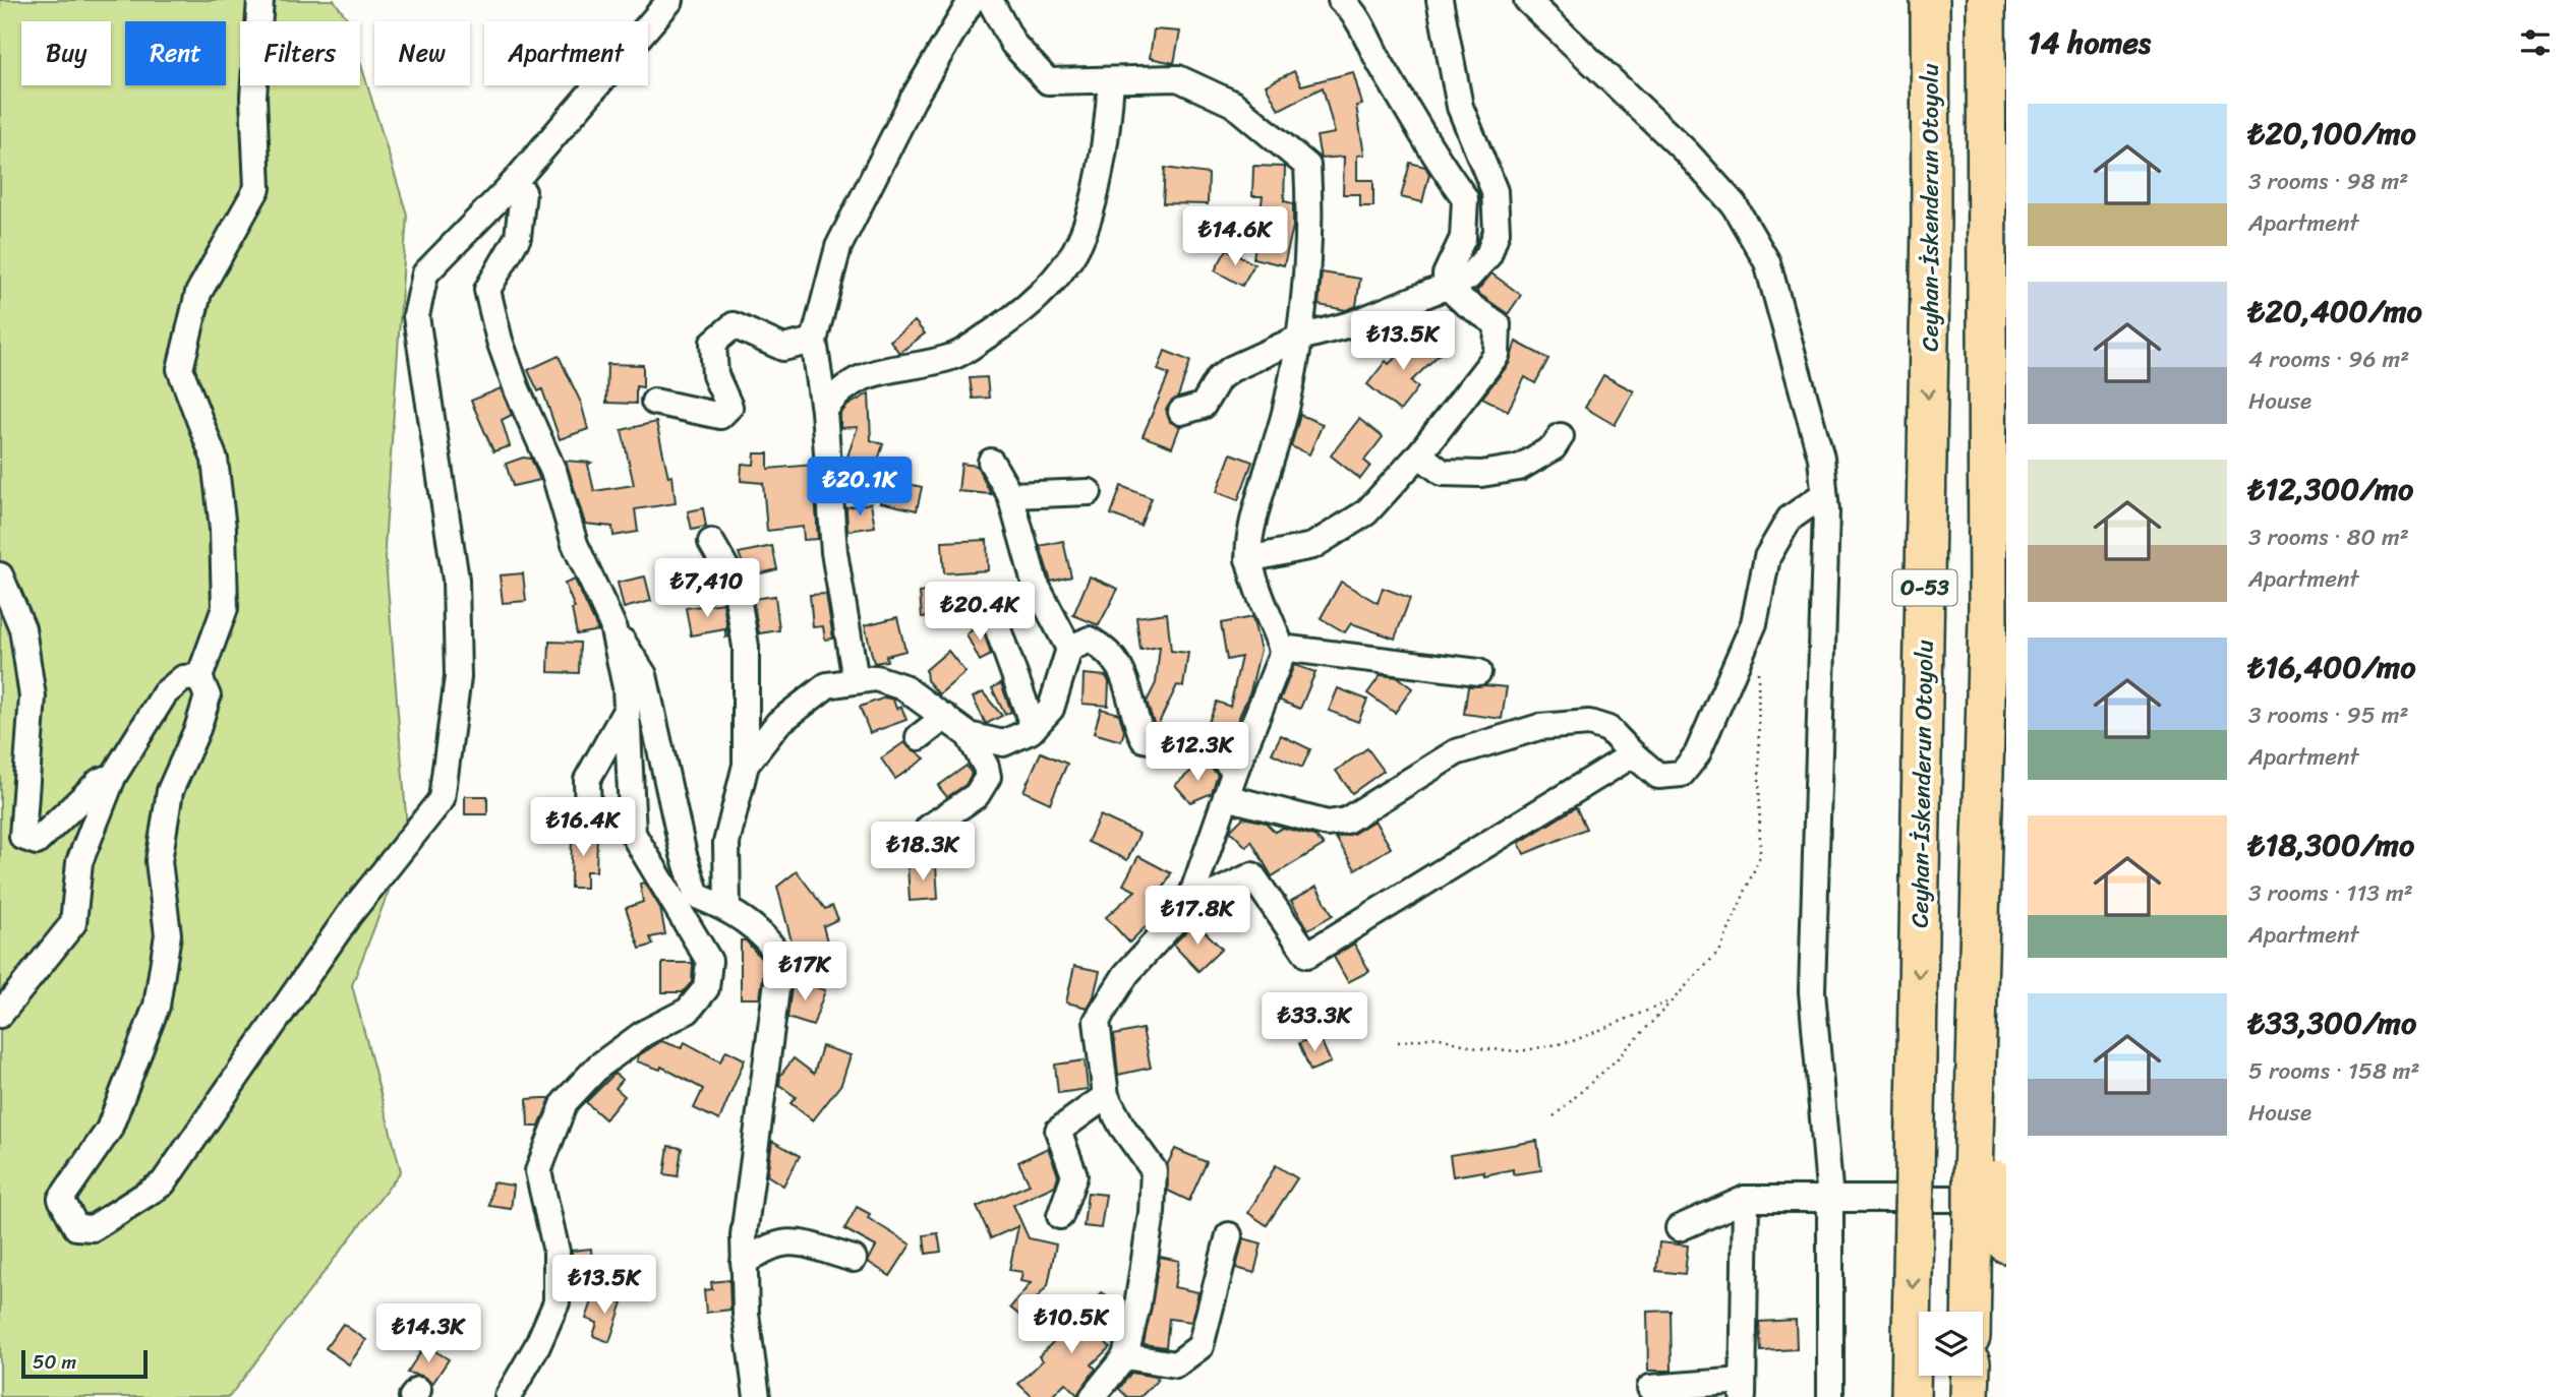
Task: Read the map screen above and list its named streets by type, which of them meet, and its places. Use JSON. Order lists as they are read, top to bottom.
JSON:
{
  "streets": {
    "highway": ["Ceyhan-İskenderun Otoyolu", "O-53"]
  },
  "scale_bar": "50 m",
  "page": {
    "heading": "14 homes",
    "chip": [
      "Buy",
      "Rent",
      "Filters",
      "New",
      "Apartment"
    ],
    "list": [
      {
        "name": "₺20,100/mo",
        "note": "3 rooms · 98 m² · Apartment"
      },
      {
        "name": "₺20,400/mo",
        "note": "4 rooms · 96 m² · House"
      },
      {
        "name": "₺12,300/mo",
        "note": "3 rooms · 80 m² · Apartment"
      },
      {
        "name": "₺16,400/mo",
        "note": "3 rooms · 95 m² · Apartment"
      },
      {
        "name": "₺18,300/mo",
        "note": "3 rooms · 113 m² · Apartment"
      },
      {
        "name": "₺33,300/mo",
        "note": "5 rooms · 158 m² · House"
      }
    ],
    "price": [
      "₺14.6K",
      "₺13.5K",
      "₺20.1K",
      "₺7,410",
      "₺20.4K",
      "₺12.3K",
      "₺16.4K",
      "₺18.3K",
      "₺17.8K",
      "₺17K",
      "₺33.3K",
      "₺13.5K",
      "₺10.5K",
      "₺14.3K"
    ],
    "scale": "50 m"
  }
}
